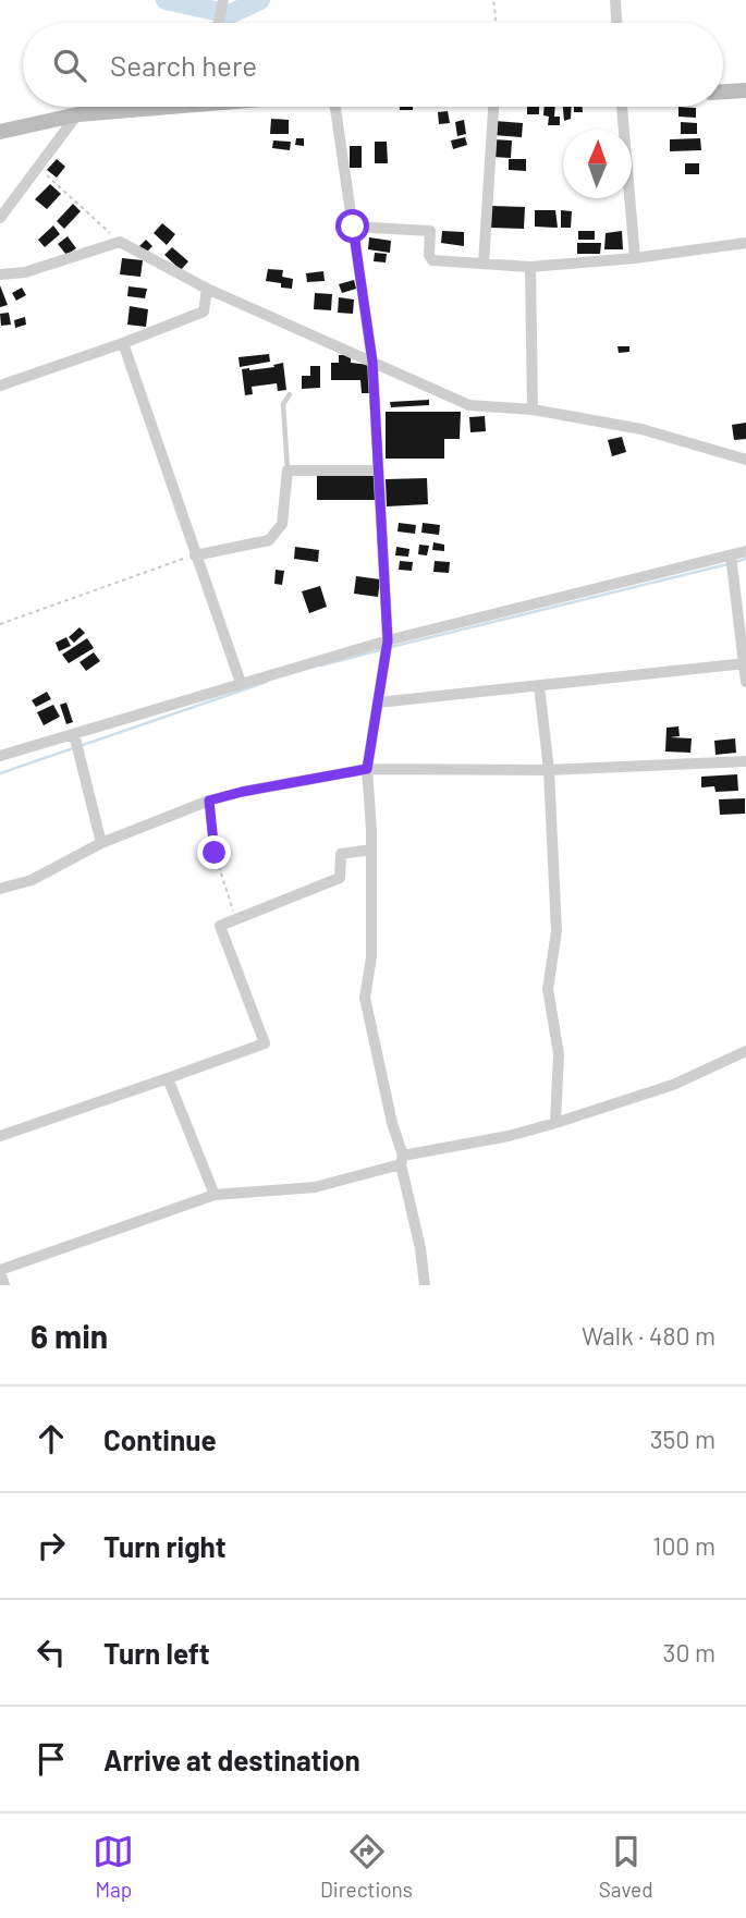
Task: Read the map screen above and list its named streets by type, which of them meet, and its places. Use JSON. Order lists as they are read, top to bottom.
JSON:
{
  "north": "top",
  "page": {
    "search": "Search here",
    "heading": ["6 min", "Walk · 480 m"],
    "list": [
      ["Continue", "350 m"],
      ["Turn right", "100 m"],
      ["Turn left", "30 m"],
      "Arrive at destination"
    ],
    "nav": ["Map", "Directions", "Saved"]
  }
}
